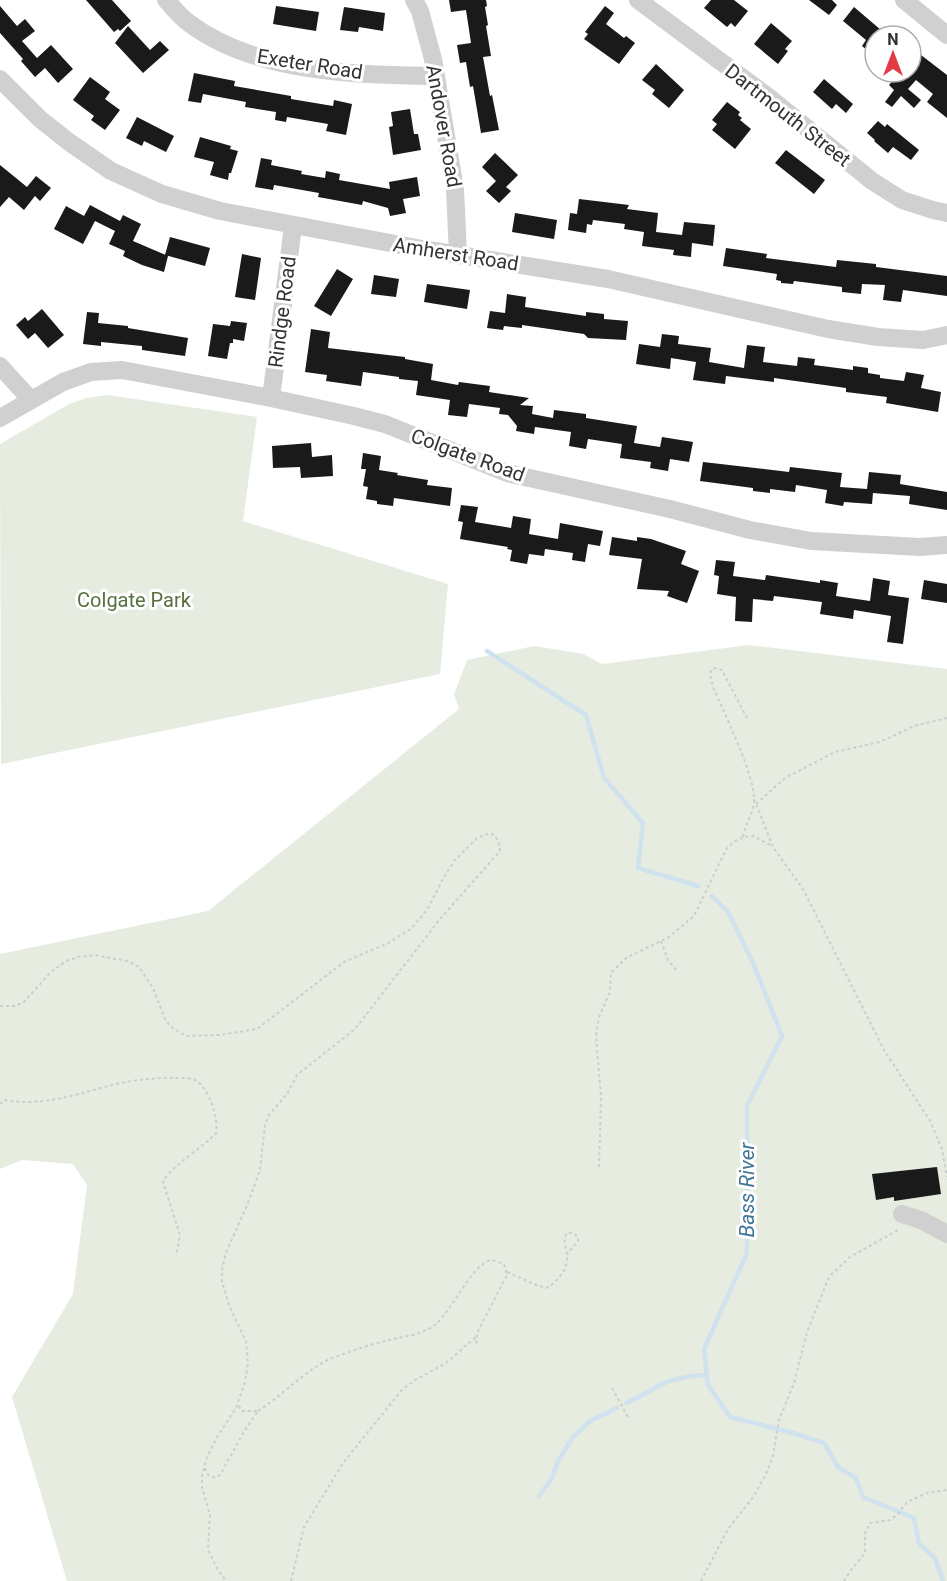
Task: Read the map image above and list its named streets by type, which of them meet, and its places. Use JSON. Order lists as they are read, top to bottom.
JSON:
{
  "streets": {
    "street": [
      "Exeter Road",
      "Dartmouth Street",
      "Andover Road",
      "Amherst Road",
      "Rindge Road",
      "Colgate Road"
    ]
  },
  "crossings": [
    ["Exeter Road", "Andover Road"],
    ["Andover Road", "Amherst Road"],
    ["Amherst Road", "Rindge Road"],
    ["Rindge Road", "Colgate Road"]
  ],
  "water": ["Bass River"],
  "parks": ["Colgate Park"],
  "north": "top"
}
